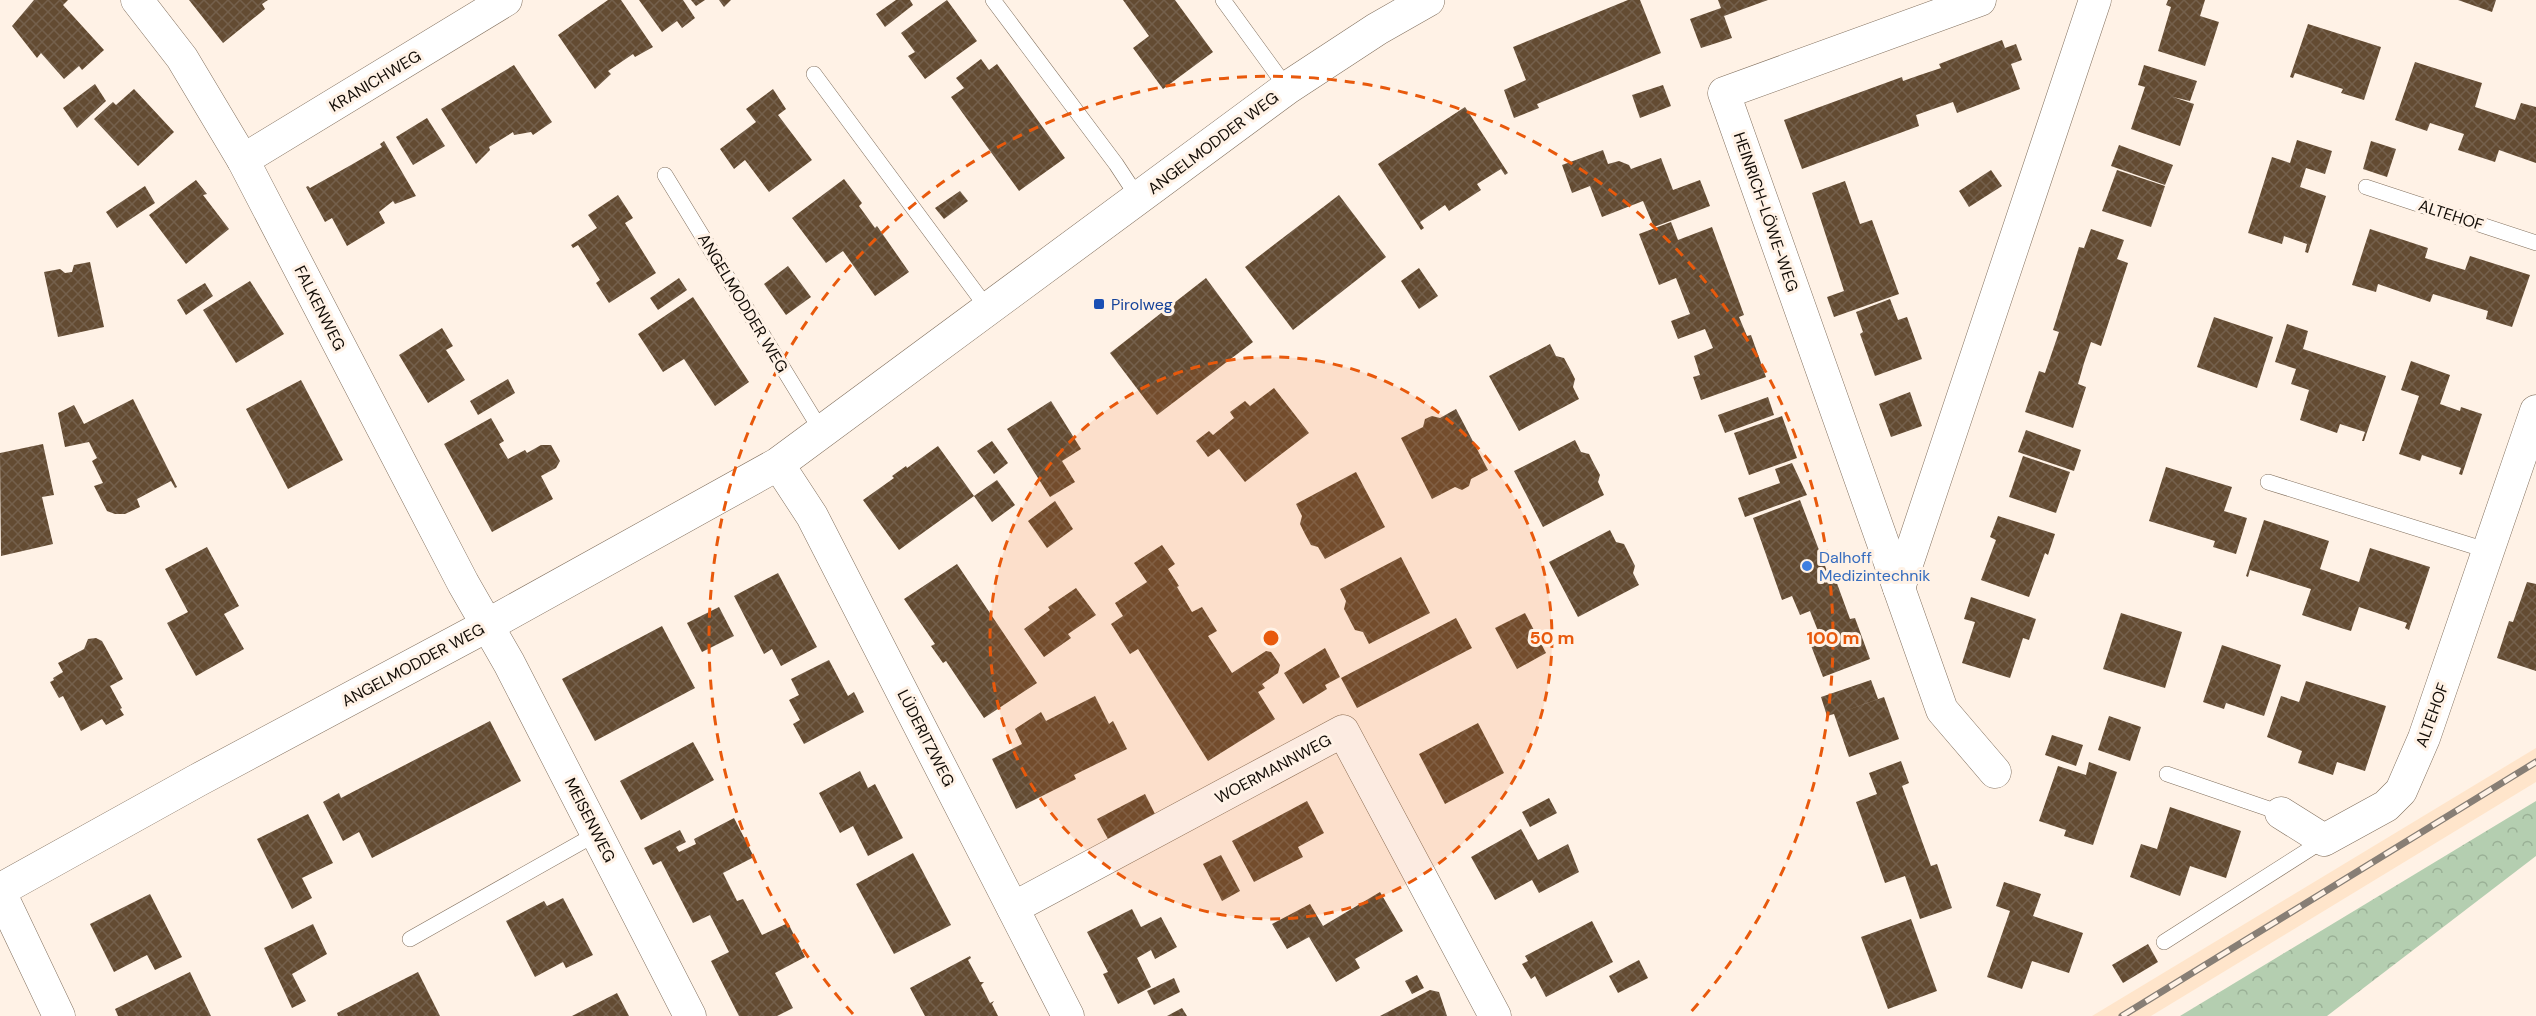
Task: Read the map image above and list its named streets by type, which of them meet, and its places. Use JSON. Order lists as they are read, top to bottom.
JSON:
{
  "streets": {
    "street": [
      "KRANICHWEG",
      "ANGELMODDER WEG",
      "HEINRICH-LÖWE-WEG",
      "ALTEHOF",
      "FALKENWEG",
      "LÜDERITZWEG",
      "WOERMANNWEG",
      "MEISENWEG"
    ]
  },
  "crossings": [
    ["KRANICHWEG", "FALKENWEG"],
    ["ANGELMODDER WEG", "FALKENWEG"],
    ["ANGELMODDER WEG", "LÜDERITZWEG"],
    ["ANGELMODDER WEG", "MEISENWEG"],
    ["FALKENWEG", "MEISENWEG"],
    ["LÜDERITZWEG", "WOERMANNWEG"]
  ],
  "places": {
    "transit": ["Pirolweg"],
    "other": ["Dalhoff Medizintechnik"]
  },
  "rings": ["50 m", "100 m"]
}
